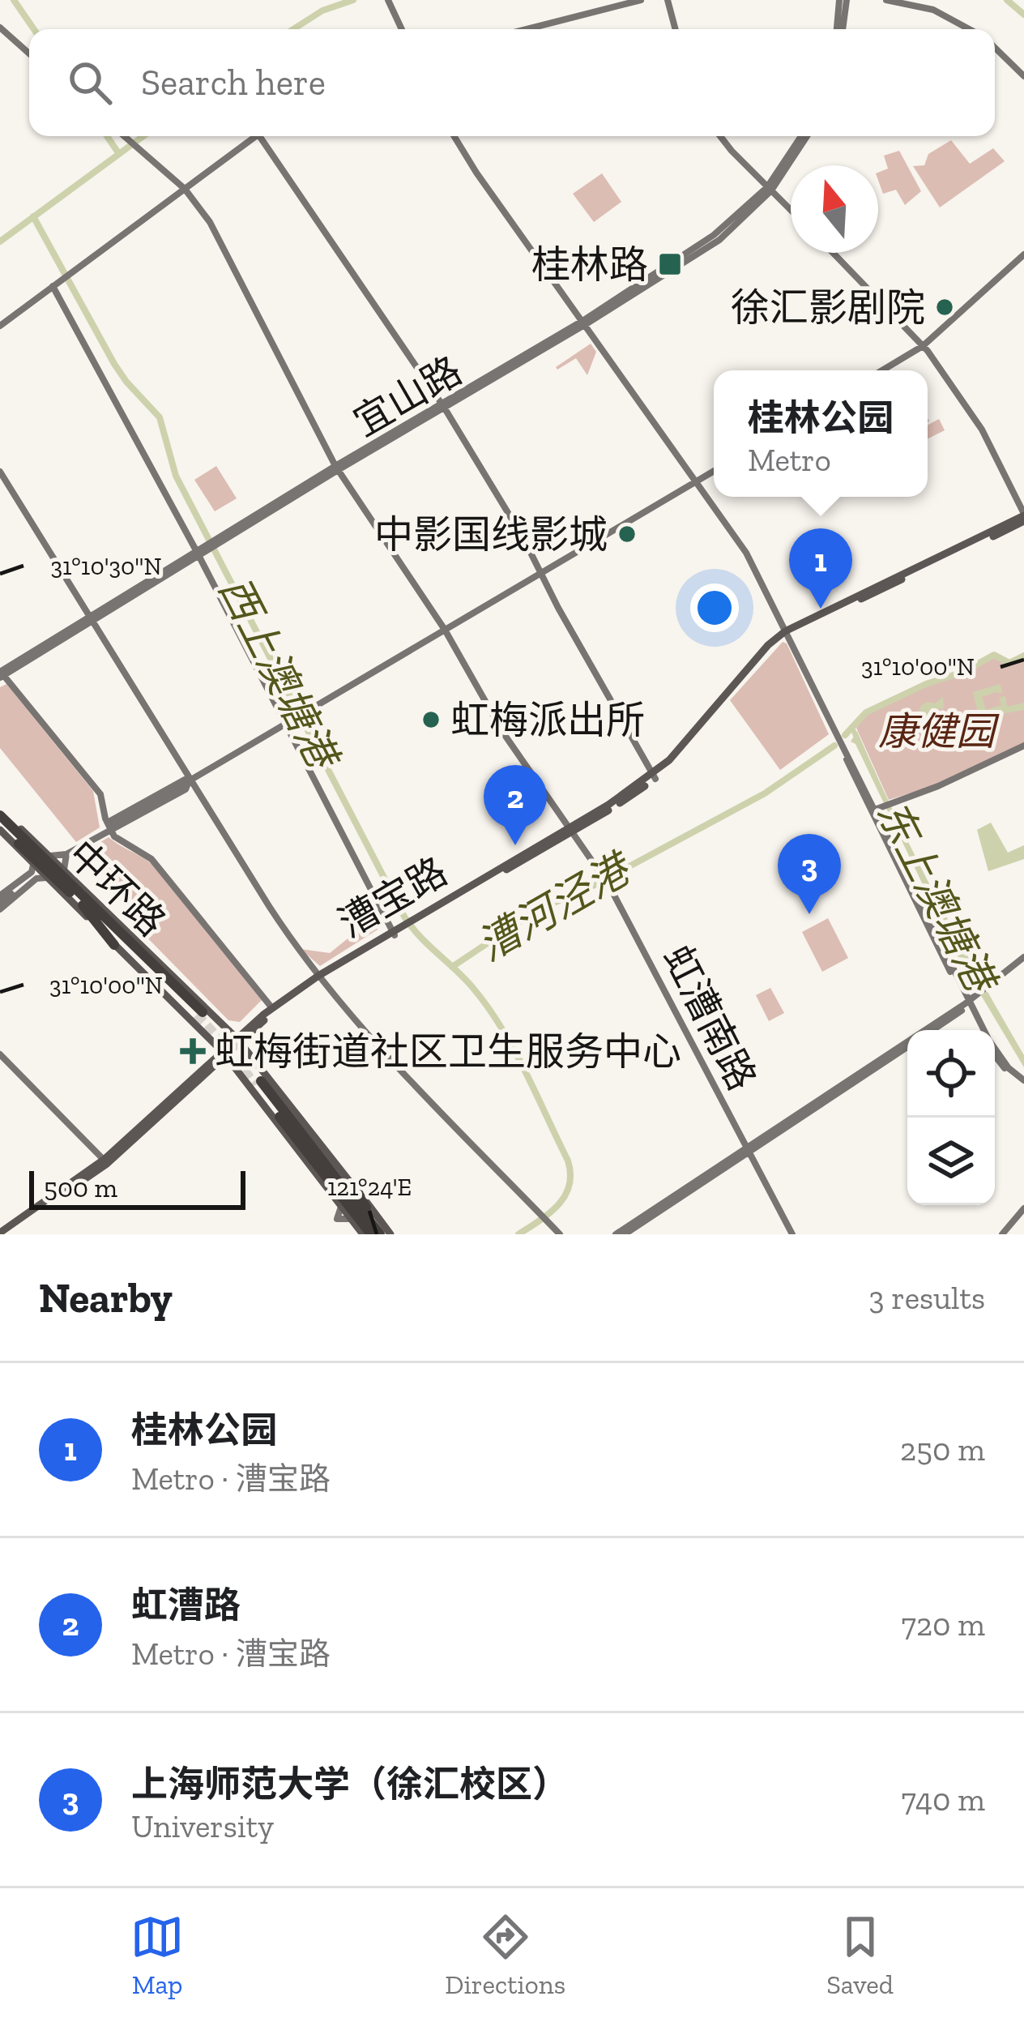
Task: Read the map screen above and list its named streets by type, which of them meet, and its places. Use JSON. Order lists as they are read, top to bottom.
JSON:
{
  "streets": {
    "highway": ["中环路"],
    "main road": ["漕宝路"],
    "street": ["宜山路", "虹漕南路"]
  },
  "crossings": [
    ["宜山路", "虹漕南路"],
    ["漕宝路", "虹漕南路"]
  ],
  "water": ["西上澳塘港", "东上澳塘港", "漕河泾港"],
  "parks": ["康健园"],
  "places": {
    "transit": ["桂林路"],
    "other": ["徐汇影剧院", "中影国线影城", "虹梅派出所"],
    "health": ["虹梅街道社区卫生服务中心"]
  },
  "scale_bar": "500 m",
  "north": "top",
  "page": {
    "search": "Search here",
    "popup": ["桂林公园", "Metro"],
    "pins": ["1", "2", "3"],
    "scale": "500 m",
    "heading": ["Nearby", "3 results"],
    "list": [
      {
        "mark": "1",
        "name": "桂林公园",
        "note": "Metro · 漕宝路",
        "value": "250 m"
      },
      {
        "mark": "2",
        "name": "虹漕路",
        "note": "Metro · 漕宝路",
        "value": "720 m"
      },
      {
        "mark": "3",
        "name": "上海师范大学（徐汇校区）",
        "note": "University",
        "value": "740 m"
      }
    ],
    "nav": ["Map", "Directions", "Saved"]
  },
  "coordinates": ["31°10'30\"N", "31°10'00\"N", "121°24'E"]
}
